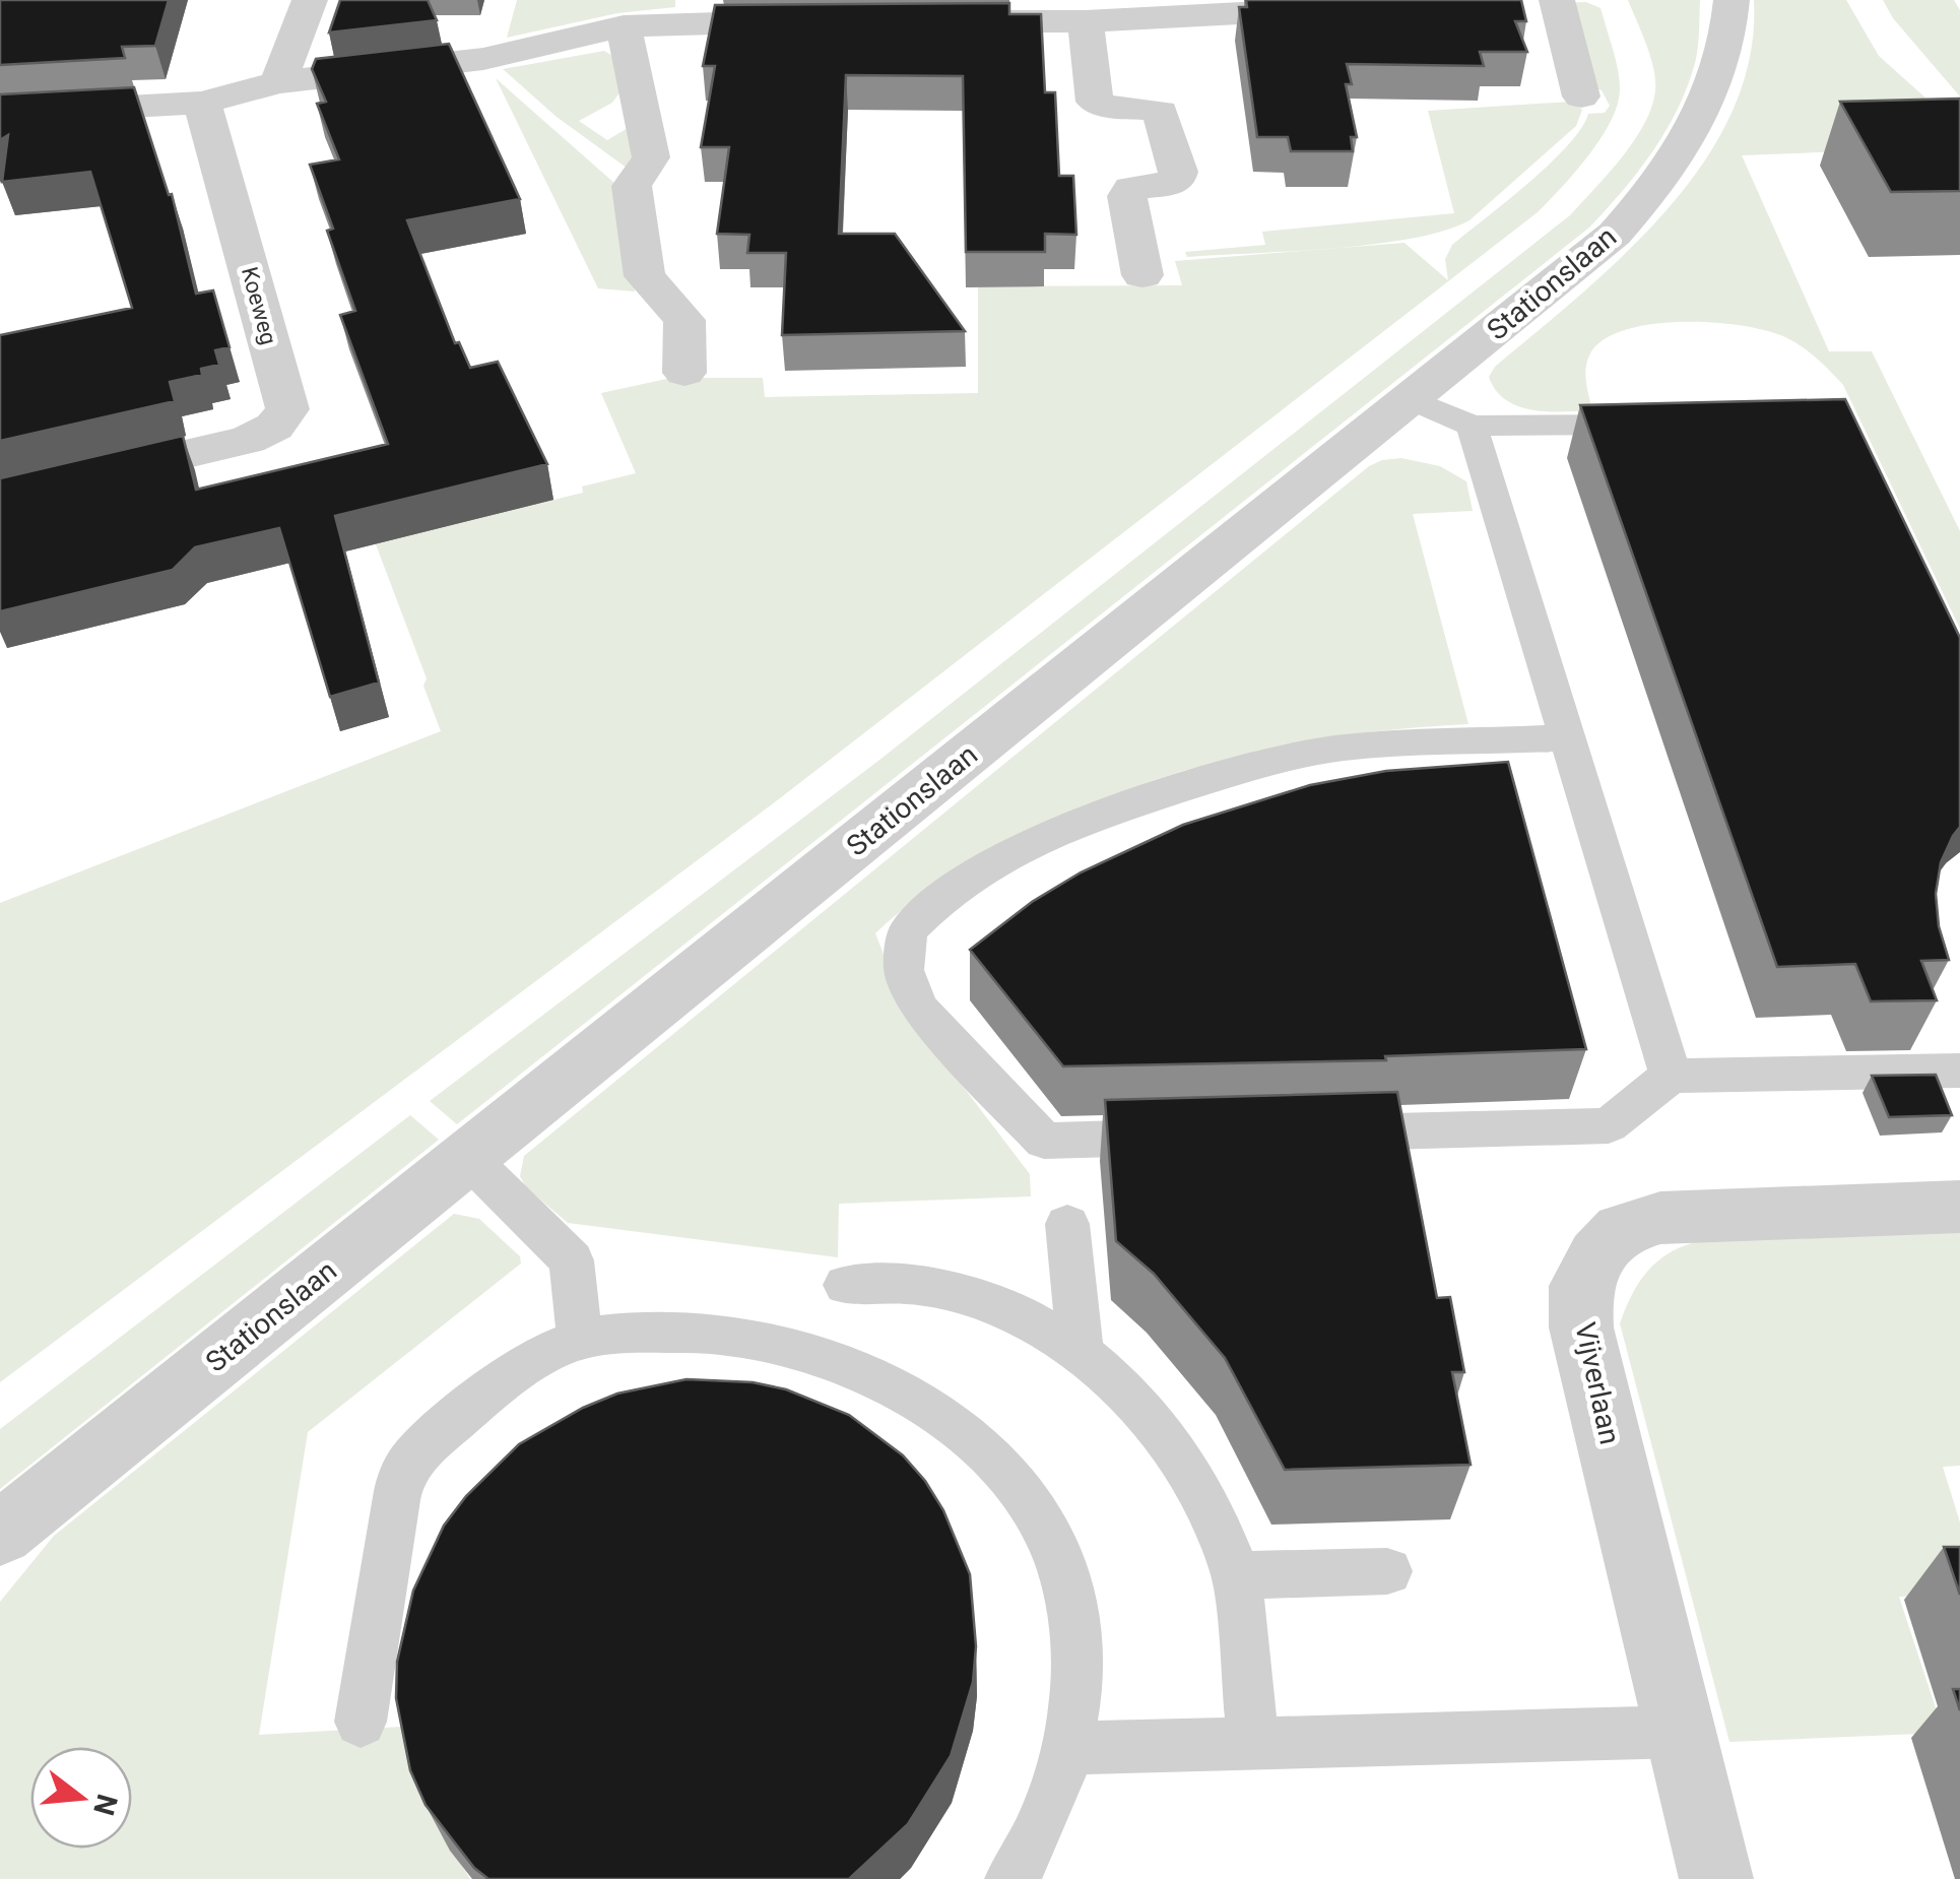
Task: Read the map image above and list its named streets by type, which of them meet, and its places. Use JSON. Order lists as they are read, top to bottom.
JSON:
{
  "streets": {
    "street": ["Stationslaan", "Koeweg", "Vijverlaan"]
  },
  "north": "right"
}
